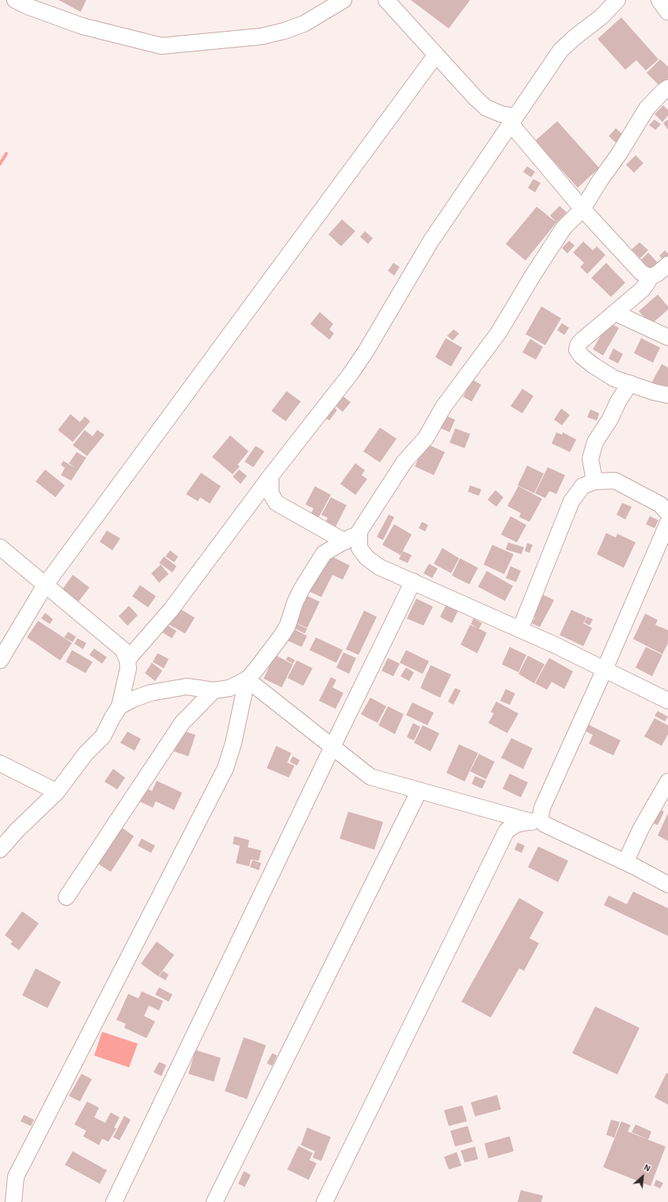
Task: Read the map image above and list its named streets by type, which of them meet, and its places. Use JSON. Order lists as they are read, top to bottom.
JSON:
{
  "north": "top right"
}
